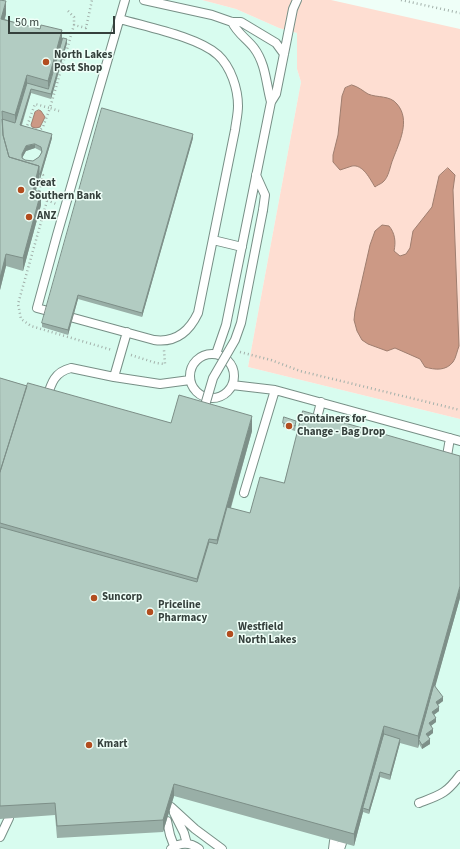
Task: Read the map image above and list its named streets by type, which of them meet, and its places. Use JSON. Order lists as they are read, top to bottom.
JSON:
{
  "places": [
    "North Lakes Post Shop",
    "Great Southern Bank",
    "ANZ",
    "Containers for Change - Bag Drop",
    "Suncorp",
    "Priceline Pharmacy",
    "Westfield North Lakes",
    "Kmart"
  ],
  "scale_bar": "50 m"
}
